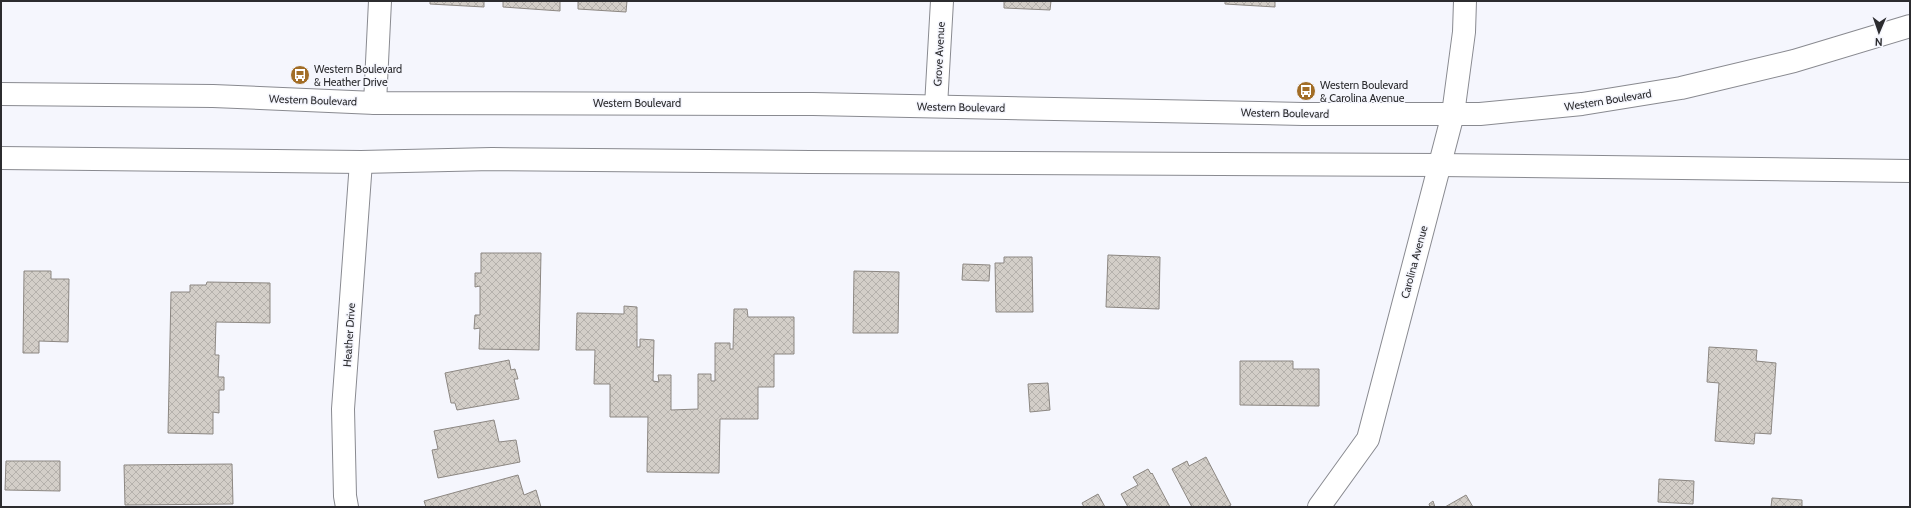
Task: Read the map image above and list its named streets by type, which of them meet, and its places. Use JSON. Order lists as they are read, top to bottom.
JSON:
{
  "streets": {
    "main road": [
      "Grove Avenue",
      "Western Boulevard",
      "Carolina Avenue",
      "Heather Drive"
    ]
  },
  "crossings": [
    ["Grove Avenue", "Western Boulevard"],
    ["Western Boulevard", "Carolina Avenue"]
  ],
  "places": {
    "bus stop": ["Western Boulevard & Heather Drive", "Western Boulevard & Carolina Avenue"]
  },
  "north": "bottom"
}
